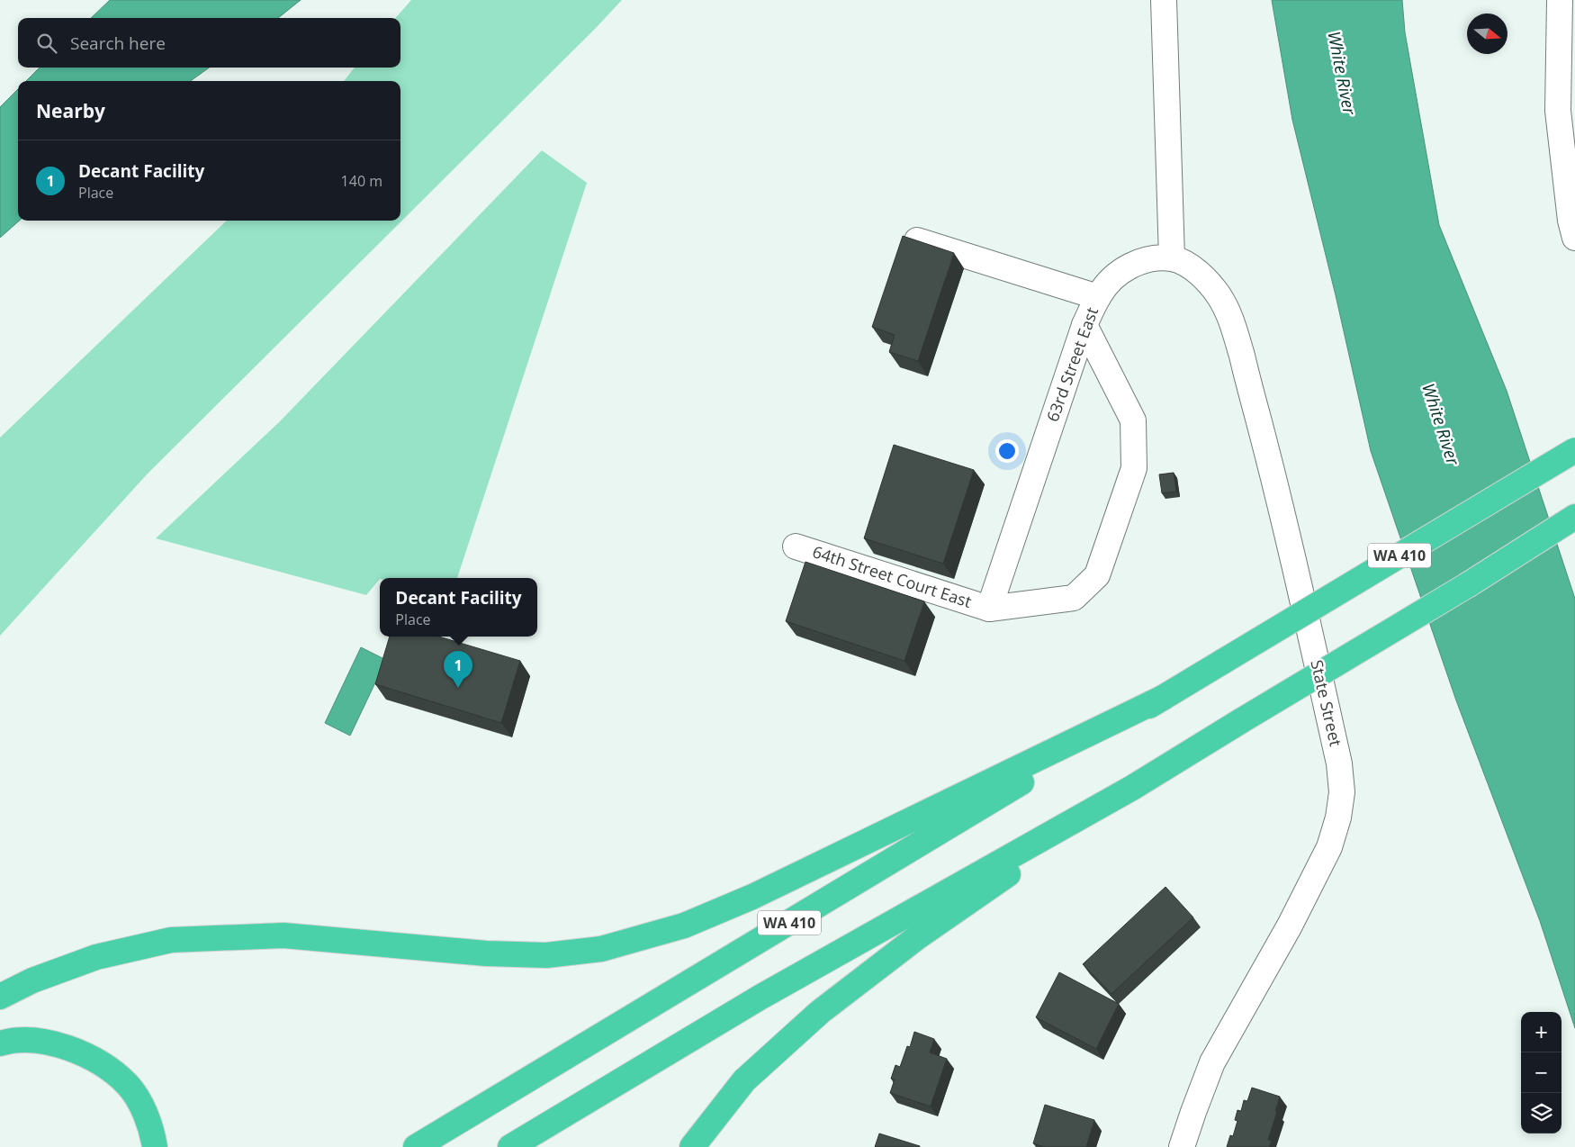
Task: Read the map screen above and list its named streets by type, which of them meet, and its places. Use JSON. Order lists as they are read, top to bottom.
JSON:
{
  "streets": {
    "highway": ["WA 410"],
    "street": ["63rd Street East", "64th Street Court East", "State Street"]
  },
  "crossings": [
    ["63rd Street East", "64th Street Court East"],
    ["63rd Street East", "State Street"]
  ],
  "water": ["White River"],
  "north": "right",
  "page": {
    "search": "Search here",
    "heading": "Nearby",
    "list": [
      {
        "mark": "1",
        "name": "Decant Facility",
        "note": "Place",
        "value": "140 m"
      }
    ],
    "popup": ["Decant Facility", "Place"],
    "pins": "1",
    "map_buttons": ["+", "−"]
  }
}
